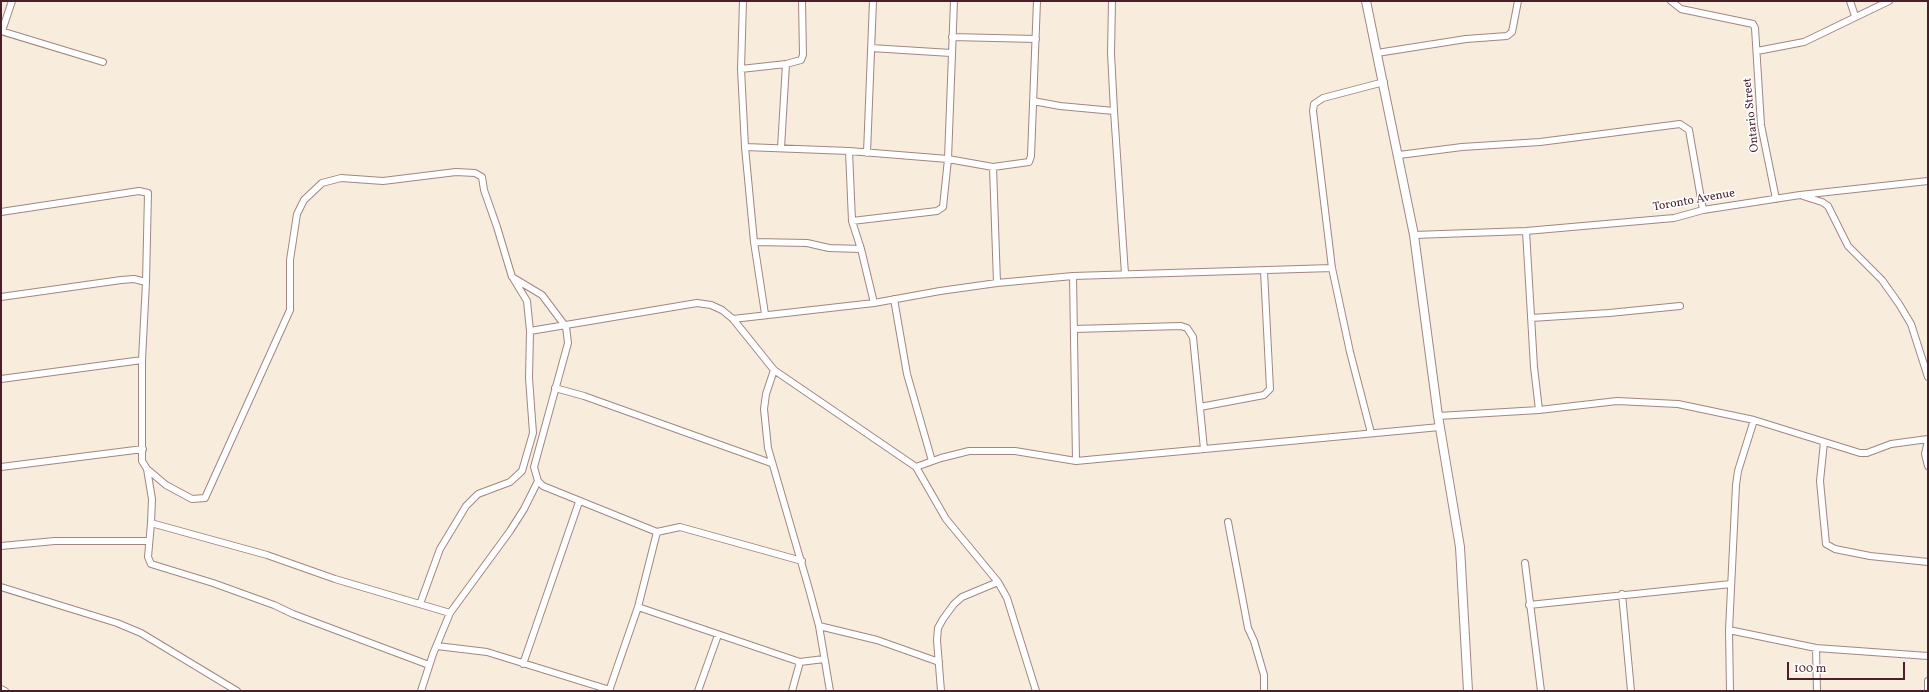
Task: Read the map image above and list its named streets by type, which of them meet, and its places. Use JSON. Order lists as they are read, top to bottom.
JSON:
{
  "streets": {
    "street": ["Ontario Street", "Toronto Avenue"]
  },
  "crossings": [
    ["Ontario Street", "Toronto Avenue"]
  ],
  "scale_bar": "100 m"
}
